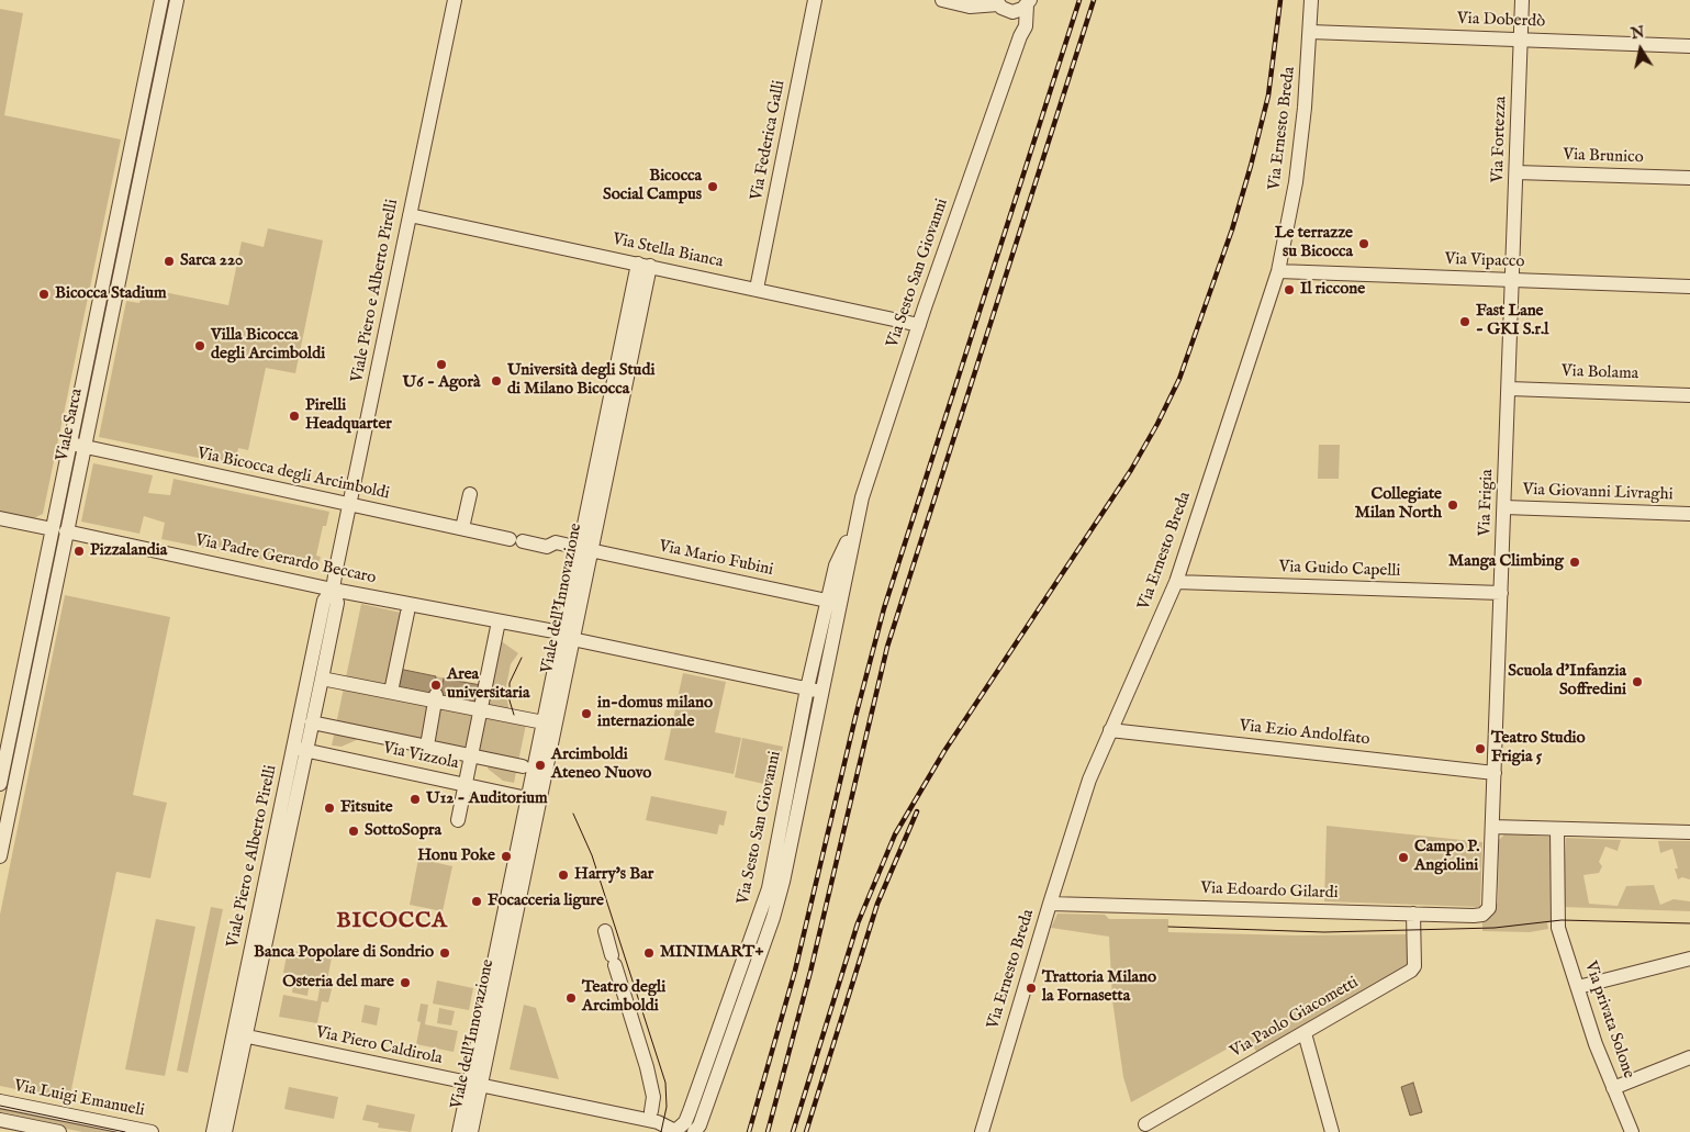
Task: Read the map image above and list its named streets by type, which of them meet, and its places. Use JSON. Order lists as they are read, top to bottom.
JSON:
{
  "streets": {
    "street": [
      "Via Doberdò",
      "Via Ernesto Breda",
      "Via Fortezza",
      "Via Federica Galli",
      "Via Brunico",
      "Via Stella Bianca",
      "Via Vipacco",
      "Via Sesto San Giovanni",
      "Viale Piero e Alberto Pirelli",
      "Via Bolama",
      "Viale Sarca",
      "Via Bicocca degli Arcimboldi",
      "Via Giovanni Livraghi",
      "Via Frigia",
      "Via Mario Fubini",
      "Via Padre Gerardo Beccaro",
      "Via Guido Capelli",
      "Viale dell'Innovazione",
      "Via Ezio Andolfato",
      "Via Vizzola",
      "Via Edoardo Gilardi",
      "Via Paolo Giacometti",
      "Via privata Solone",
      "Via Piero Caldirola",
      "Via Luigi Emanueli"
    ]
  },
  "crossings": [
    ["Via Doberdò", "Via Ernesto Breda"],
    ["Via Doberdò", "Via Fortezza"],
    ["Via Ernesto Breda", "Via Vipacco"],
    ["Via Ernesto Breda", "Via Guido Capelli"],
    ["Via Ernesto Breda", "Via Ezio Andolfato"],
    ["Via Ernesto Breda", "Via Edoardo Gilardi"],
    ["Via Fortezza", "Via Brunico"],
    ["Via Fortezza", "Via Vipacco"],
    ["Via Fortezza", "Via Frigia"],
    ["Via Federica Galli", "Via Stella Bianca"],
    ["Via Stella Bianca", "Via Sesto San Giovanni"],
    ["Via Stella Bianca", "Viale Piero e Alberto Pirelli"],
    ["Via Stella Bianca", "Viale dell'Innovazione"],
    ["Via Vipacco", "Via Frigia"],
    ["Via Sesto San Giovanni", "Via Mario Fubini"],
    ["Via Sesto San Giovanni", "Via Padre Gerardo Beccaro"],
    ["Via Sesto San Giovanni", "Via Piero Caldirola"],
    ["Viale Piero e Alberto Pirelli", "Via Bicocca degli Arcimboldi"],
    ["Viale Piero e Alberto Pirelli", "Via Padre Gerardo Beccaro"],
    ["Viale Piero e Alberto Pirelli", "Via Vizzola"],
    ["Viale Piero e Alberto Pirelli", "Via Piero Caldirola"],
    ["Via Bolama", "Via Frigia"],
    ["Viale Sarca", "Via Bicocca degli Arcimboldi"],
    ["Viale Sarca", "Via Padre Gerardo Beccaro"],
    ["Via Bicocca degli Arcimboldi", "Via Mario Fubini"],
    ["Via Bicocca degli Arcimboldi", "Viale dell'Innovazione"],
    ["Via Giovanni Livraghi", "Via Frigia"],
    ["Via Frigia", "Via Guido Capelli"],
    ["Via Frigia", "Via Ezio Andolfato"],
    ["Via Frigia", "Via Edoardo Gilardi"],
    ["Via Mario Fubini", "Viale dell'Innovazione"],
    ["Via Padre Gerardo Beccaro", "Viale dell'Innovazione"],
    ["Viale dell'Innovazione", "Via Vizzola"],
    ["Viale dell'Innovazione", "Via Piero Caldirola"],
    ["Via Edoardo Gilardi", "Via Paolo Giacometti"]
  ],
  "districts": ["BICOCCA"],
  "places": [
    "Bicocca Social Campus",
    "Le terrazze su Bicocca",
    "Sarca 220",
    "Il riccone",
    "Bicocca Stadium",
    "Fast Lane - GKI S.r.l",
    "Villa Bicocca degli Arcimboldi",
    "U6 - Agorà",
    "Università degli Studi di Milano Bicocca",
    "Pirelli Headquarter",
    "Collegiate Milan North",
    "Pizzalandia",
    "Manga Climbing",
    "Scuola d'Infanzia Soffredini",
    "Area universitaria",
    "in-domus milano internazionale",
    "Teatro Studio Frigia 5",
    "Arcimboldi Ateneo Nuovo",
    "U12 - Auditorium",
    "Fitsuite",
    "SottoSopra",
    "Honu Poke",
    "Campo P. Angiolini",
    "Harry's Bar",
    "Focacceria ligure",
    "Banca Popolare di Sondrio",
    "MINIMART+",
    "Osteria del mare",
    "Trattoria Milano la Fornasetta",
    "Teatro degli Arcimboldi"
  ],
  "north": "top"
}
